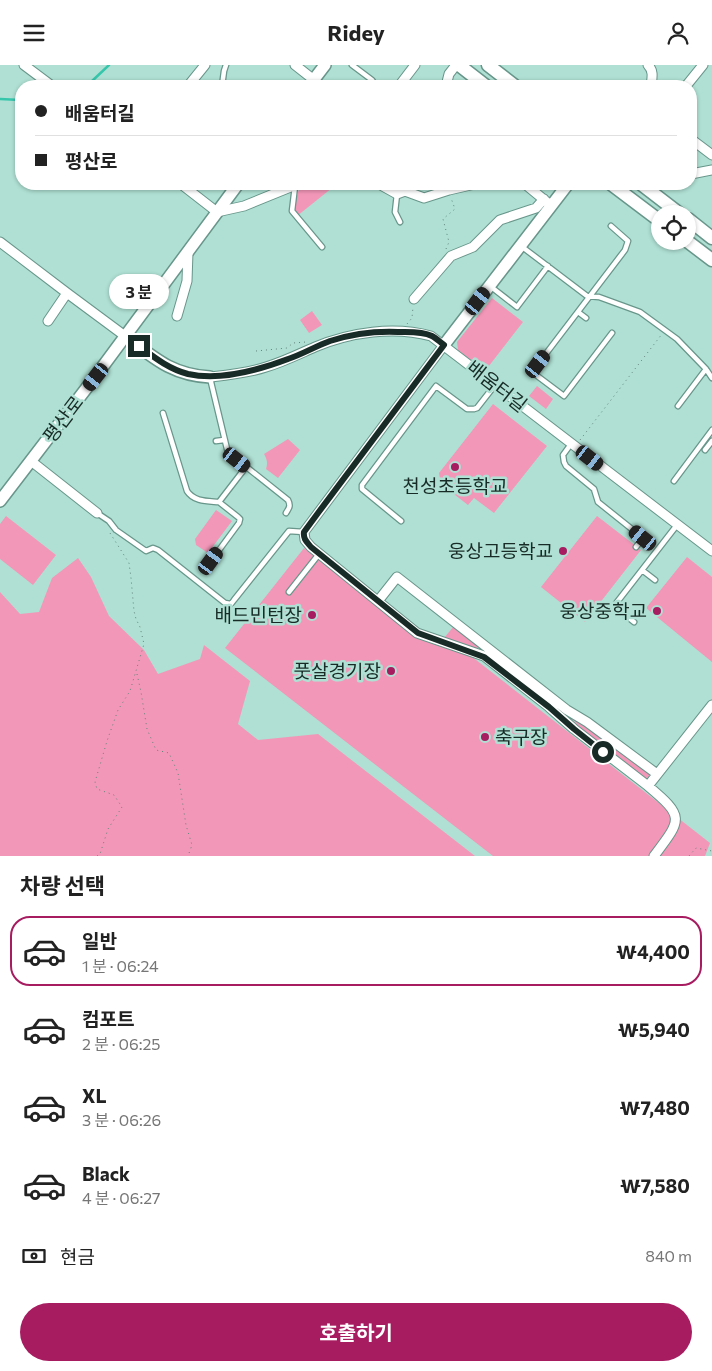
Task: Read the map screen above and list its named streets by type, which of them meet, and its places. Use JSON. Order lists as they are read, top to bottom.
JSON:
{
  "streets": {
    "street": ["배움터길", "평산로"]
  },
  "places": [
    "천성초등학교",
    "웅상고등학교",
    "웅상중학교",
    "배드민턴장",
    "풋살경기장",
    "축구장"
  ],
  "page": {
    "header": "Ridey",
    "banner": ["배움터길", "평산로"],
    "bubble": "3 분",
    "heading": "차량 선택",
    "list": [
      {
        "name": "일반",
        "note": "1 분 · 06:24",
        "value": "₩4,400"
      },
      {
        "name": "컴포트",
        "note": "2 분 · 06:25",
        "value": "₩5,940"
      },
      {
        "name": "XL",
        "note": "3 분 · 06:26",
        "value": "₩7,480"
      },
      {
        "name": "Black",
        "note": "4 분 · 06:27",
        "value": "₩7,580"
      }
    ],
    "pay": ["현금", "840 m"],
    "buttons": "호출하기"
  }
}
